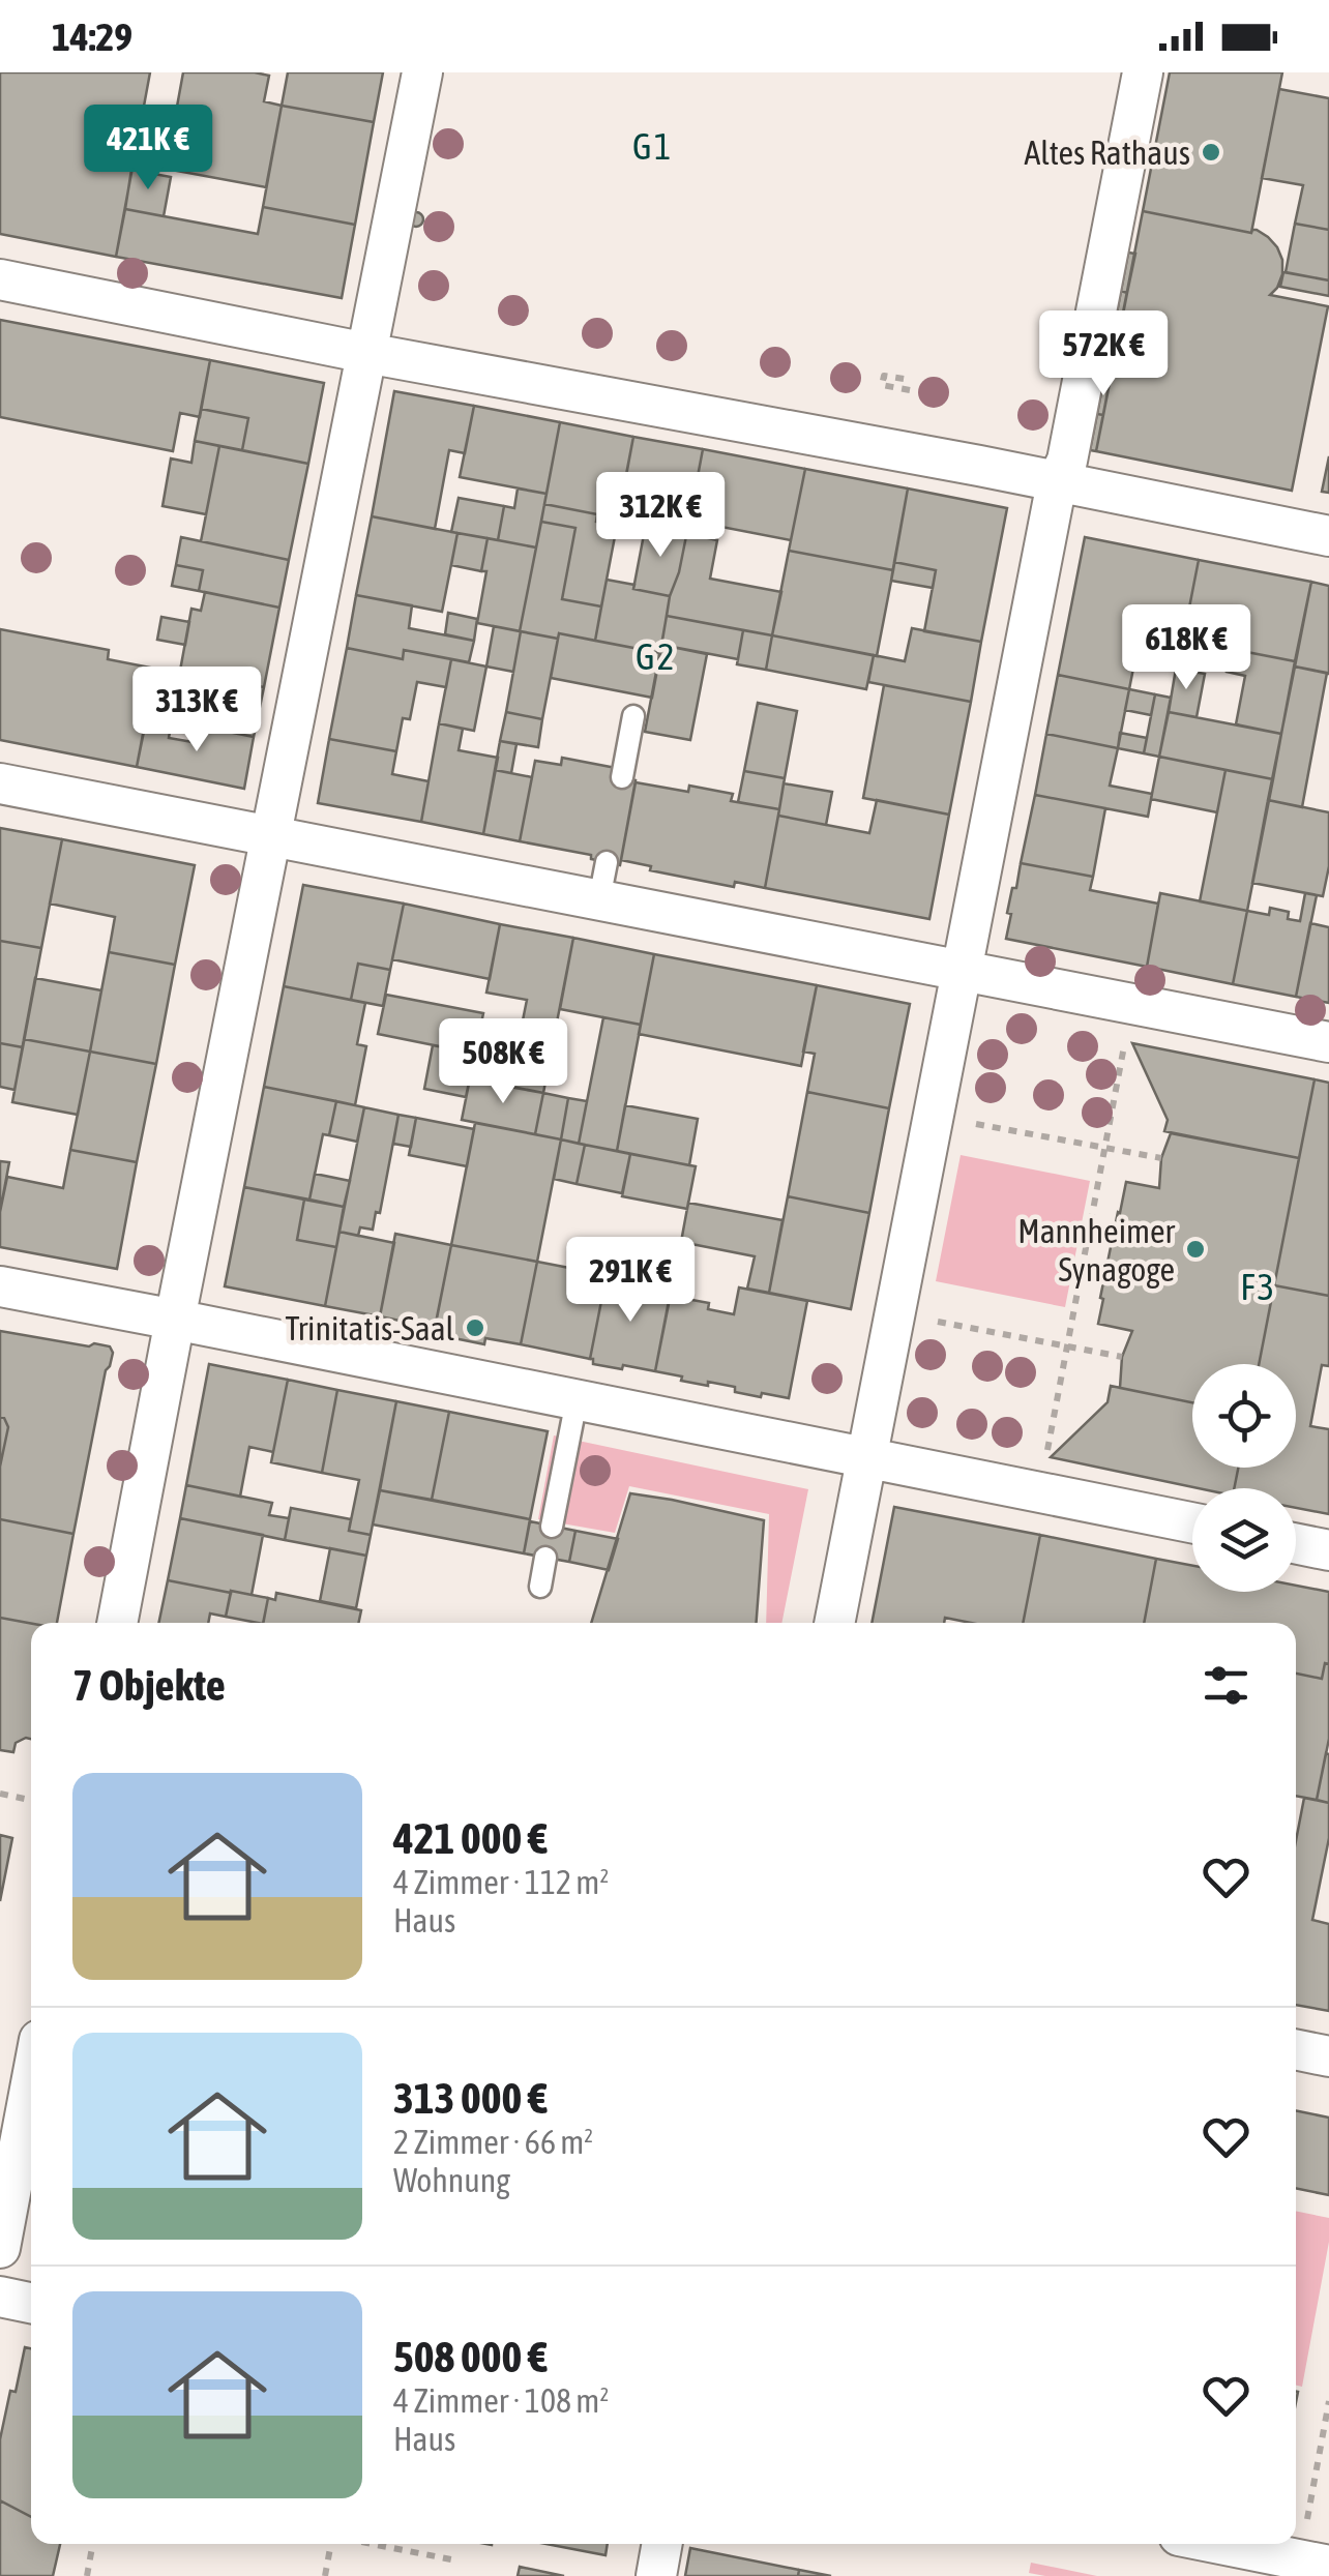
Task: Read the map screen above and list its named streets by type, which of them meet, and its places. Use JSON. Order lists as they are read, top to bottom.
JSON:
{
  "districts": ["G1", "G2", "F3"],
  "places": ["Altes Rathaus", "Mannheimer Synagoge", "Trinitatis-Saal"],
  "page": {
    "status": "14:29",
    "price": [
      "421K €",
      "572K €",
      "312K €",
      "618K €",
      "313K €",
      "508K €",
      "291K €"
    ],
    "heading": "7 Objekte",
    "list": [
      {
        "name": "421 000 €",
        "note": "4 Zimmer · 112 m² · Haus"
      },
      {
        "name": "313 000 €",
        "note": "2 Zimmer · 66 m² · Wohnung"
      },
      {
        "name": "508 000 €",
        "note": "4 Zimmer · 108 m² · Haus"
      }
    ]
  }
}
